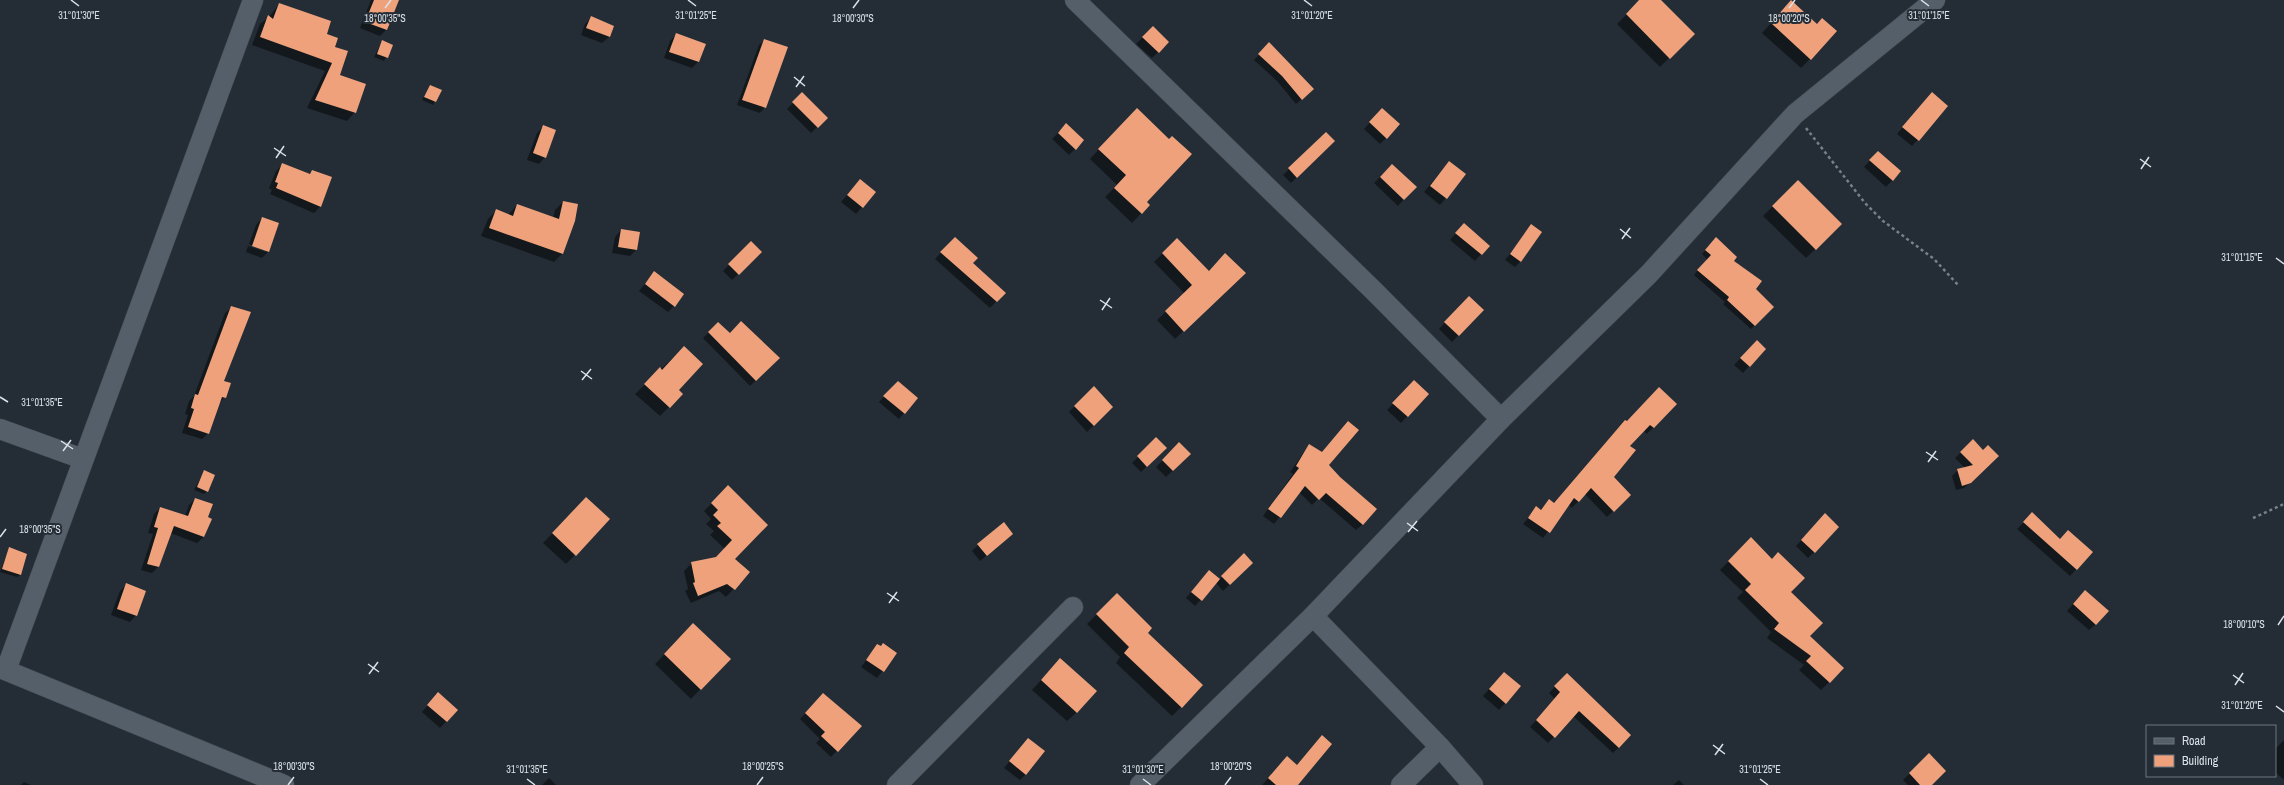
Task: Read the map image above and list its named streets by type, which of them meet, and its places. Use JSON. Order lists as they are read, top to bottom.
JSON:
{
  "legend": ["Road", "Building"],
  "coordinates": [
    "31°01'20\"E",
    "31°01'30\"E",
    "31°01'25\"E",
    "31°01'15\"E",
    "18°00'30\"S",
    "18°00'20\"S",
    "18°00'35\"S",
    "31°01'35\"E",
    "18°00'10\"S",
    "18°00'25\"S"
  ]
}
